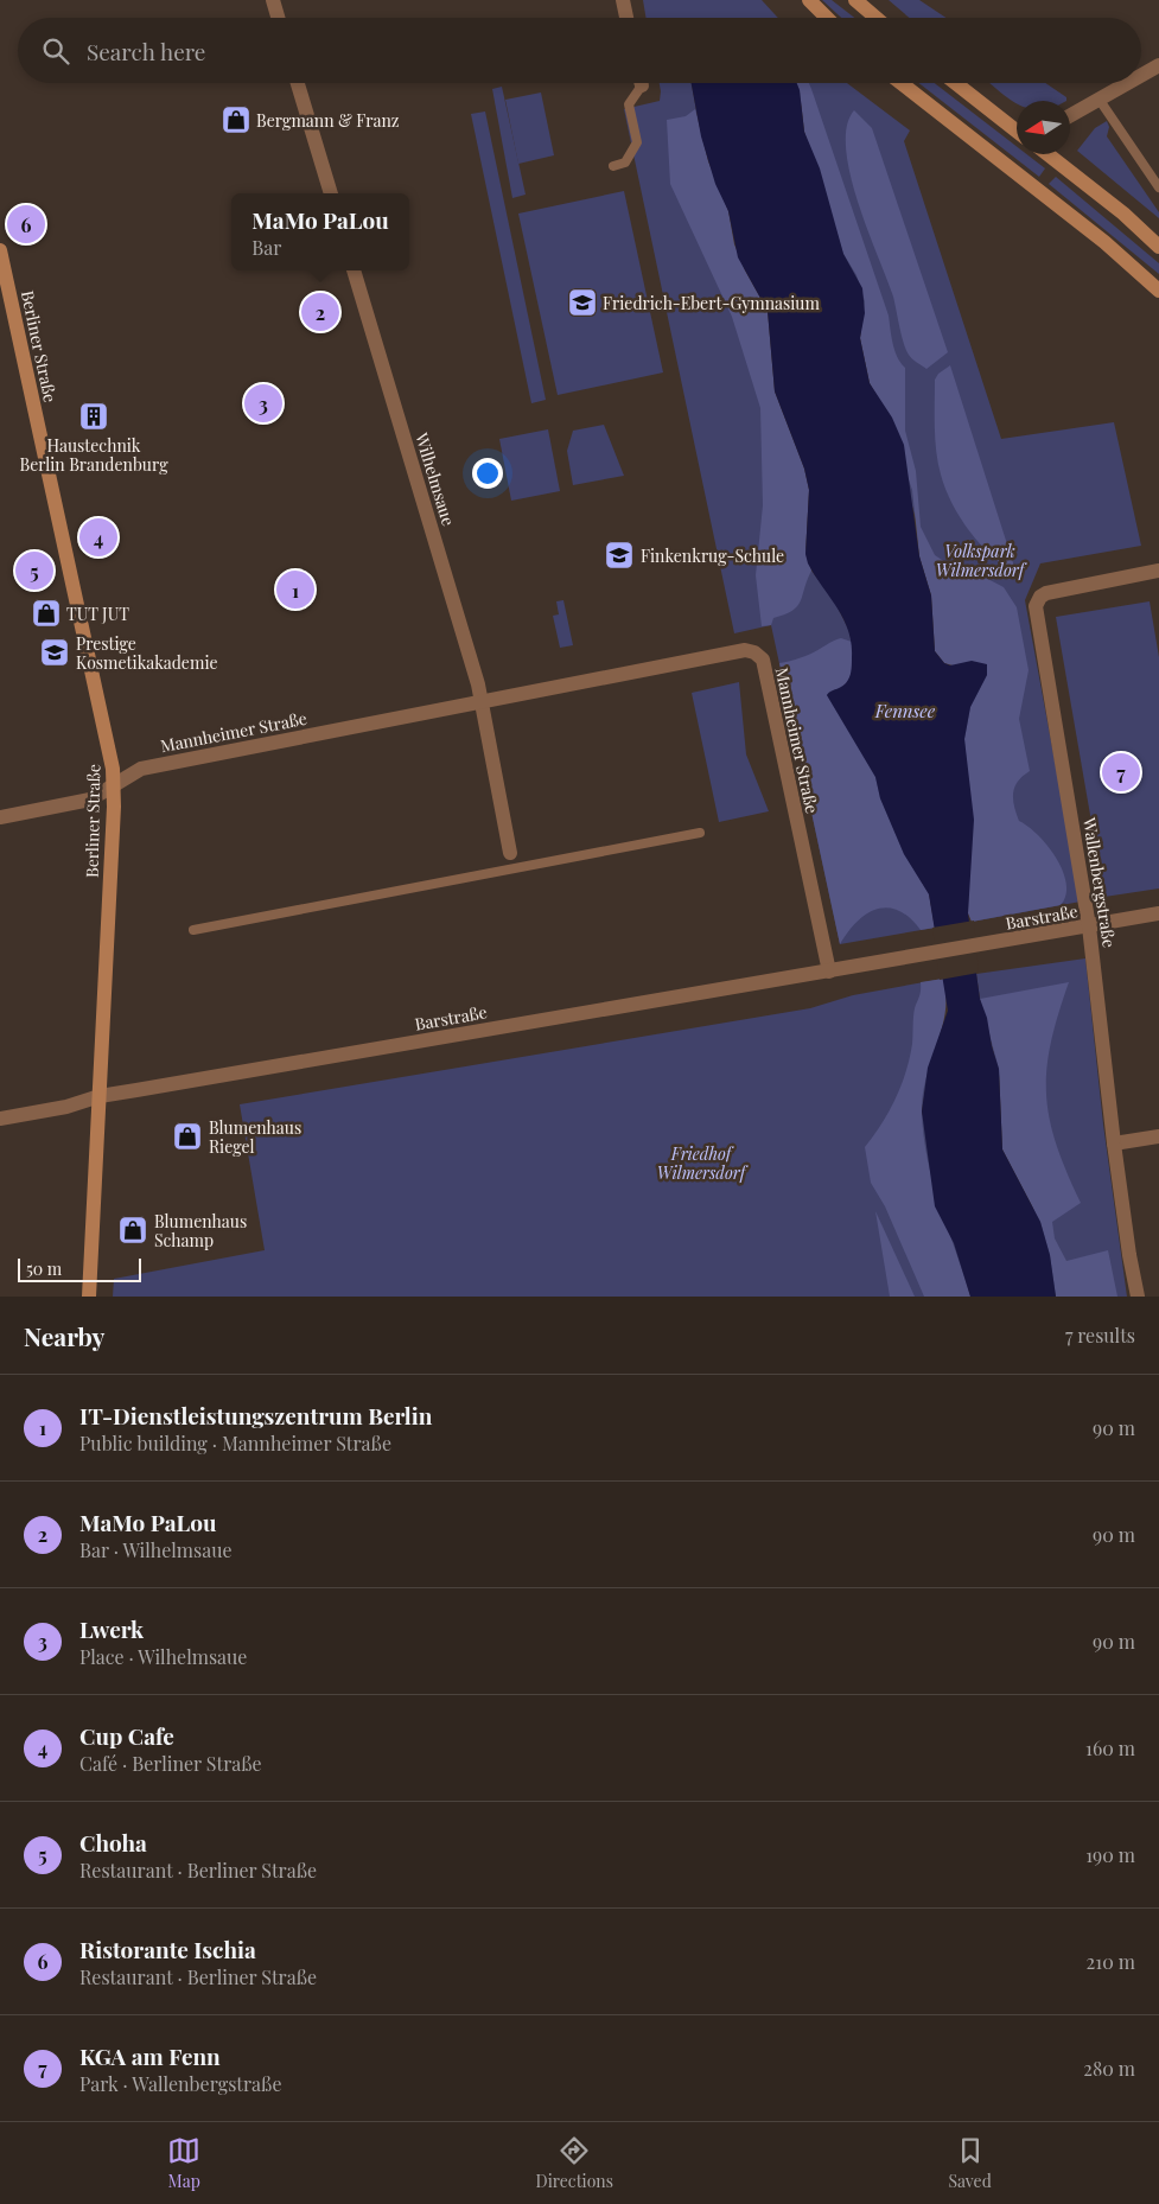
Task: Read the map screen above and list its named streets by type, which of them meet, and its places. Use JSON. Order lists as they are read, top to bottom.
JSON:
{
  "streets": {
    "street": [
      "Berliner Straße",
      "Wilhelmsaue",
      "Mannheimer Straße",
      "Wallenbergstraße",
      "Barstraße"
    ]
  },
  "crossings": [
    ["Berliner Straße", "Mannheimer Straße"],
    ["Berliner Straße", "Barstraße"],
    ["Wilhelmsaue", "Mannheimer Straße"],
    ["Mannheimer Straße", "Barstraße"],
    ["Wallenbergstraße", "Barstraße"]
  ],
  "water": ["Fennsee"],
  "parks": ["Volkspark Wilmersdorf", "Friedhof Wilmersdorf"],
  "places": {
    "shop": [
      "Bergmann & Franz",
      "TUT JUT",
      "Blumenhaus Riegel",
      "Blumenhaus Schamp"
    ],
    "school or university": ["Friedrich-Ebert-Gymnasium", "Finkenkrug-Schule", "Prestige Kosmetikakademie"],
    "building": ["Haustechnik Berlin Brandenburg"]
  },
  "scale_bar": "50 m",
  "north": "left",
  "page": {
    "search": "Search here",
    "popup": ["MaMo PaLou", "Bar"],
    "pins": [
      "6",
      "2",
      "3",
      "4",
      "5",
      "1",
      "7"
    ],
    "scale": "50 m",
    "heading": ["Nearby", "7 results"],
    "list": [
      {
        "mark": "1",
        "name": "IT-Dienstleistungszentrum Berlin",
        "note": "Public building · Mannheimer Straße",
        "value": "90 m"
      },
      {
        "mark": "2",
        "name": "MaMo PaLou",
        "note": "Bar · Wilhelmsaue",
        "value": "90 m"
      },
      {
        "mark": "3",
        "name": "Lwerk",
        "note": "Place · Wilhelmsaue",
        "value": "90 m"
      },
      {
        "mark": "4",
        "name": "Cup Cafe",
        "note": "Café · Berliner Straße",
        "value": "160 m"
      },
      {
        "mark": "5",
        "name": "Choha",
        "note": "Restaurant · Berliner Straße",
        "value": "190 m"
      },
      {
        "mark": "6",
        "name": "Ristorante Ischia",
        "note": "Restaurant · Berliner Straße",
        "value": "210 m"
      },
      {
        "mark": "7",
        "name": "KGA am Fenn",
        "note": "Park · Wallenbergstraße",
        "value": "280 m"
      }
    ],
    "nav": ["Map", "Directions", "Saved"]
  }
}
